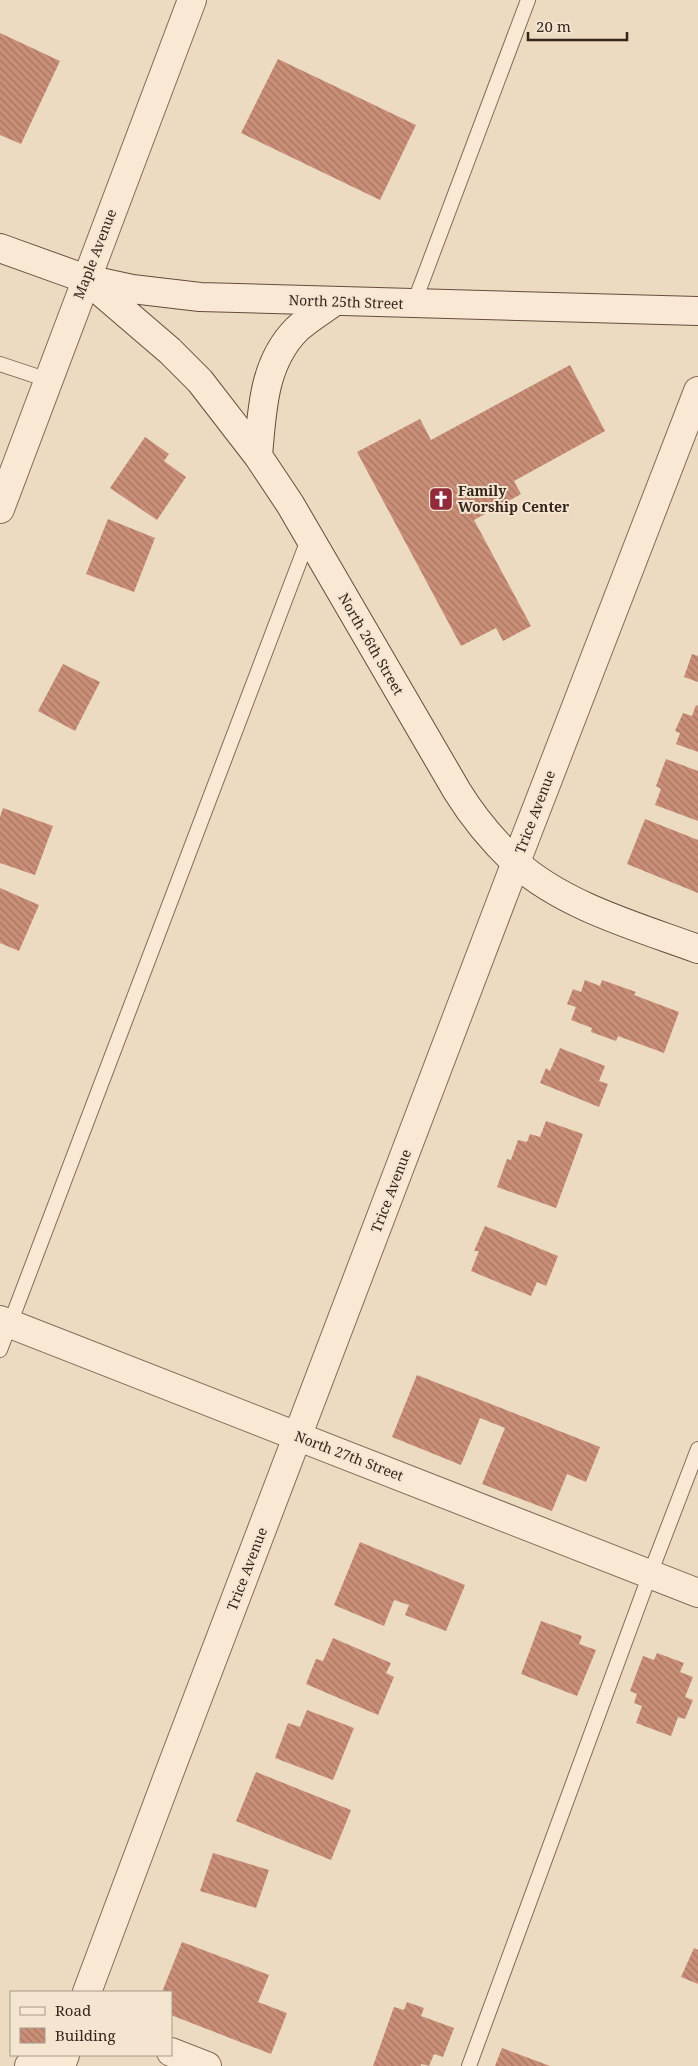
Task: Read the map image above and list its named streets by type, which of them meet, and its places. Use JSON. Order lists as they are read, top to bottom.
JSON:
{
  "streets": {
    "street": [
      "Maple Avenue",
      "North 25th Street",
      "North 26th Street",
      "Trice Avenue",
      "North 27th Street"
    ]
  },
  "crossings": [
    ["Maple Avenue", "North 25th Street"],
    ["Maple Avenue", "North 26th Street"],
    ["North 25th Street", "North 26th Street"],
    ["North 26th Street", "Trice Avenue"],
    ["Trice Avenue", "North 27th Street"]
  ],
  "places": {
    "church": ["Family Worship Center"]
  },
  "legend": ["Road", "Building"],
  "scale_bar": "20 m"
}
